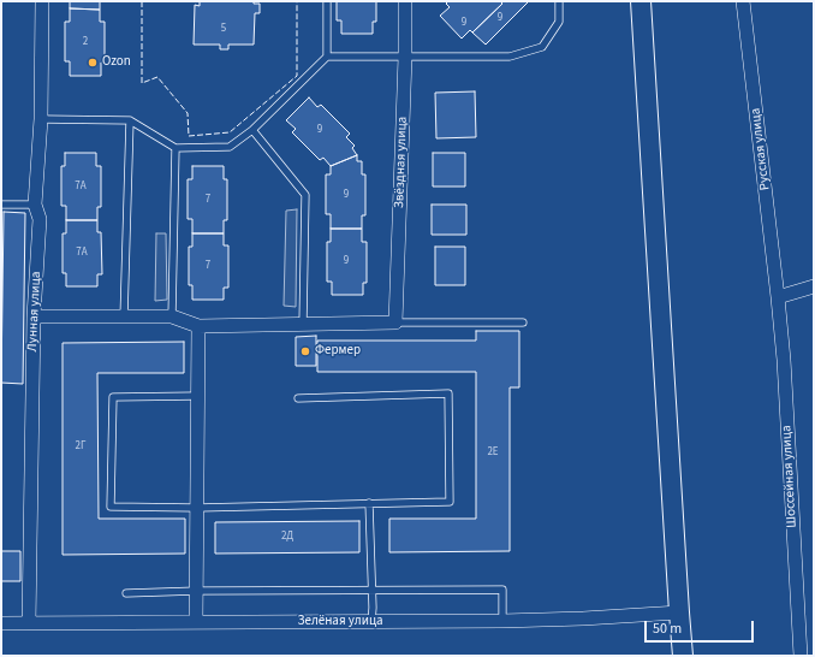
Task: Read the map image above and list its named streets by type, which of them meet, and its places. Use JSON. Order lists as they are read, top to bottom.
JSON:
{
  "streets": {
    "street": [
      "Русская улица",
      "Звёздная улица",
      "Лунная улица",
      "Шоссейная улица",
      "Зелёная улица"
    ]
  },
  "crossings": [
    ["Русская улица", "Шоссейная улица"],
    ["Лунная улица", "Зелёная улица"]
  ],
  "places": ["Ozon", "Фермер"],
  "house_numbers": [
    "9",
    "9",
    "5",
    "2",
    "9",
    "7А",
    "9",
    "7",
    "7А",
    "9",
    "7",
    "2Г",
    "2Е",
    "2Д"
  ],
  "scale_bar": "50 m"
}
